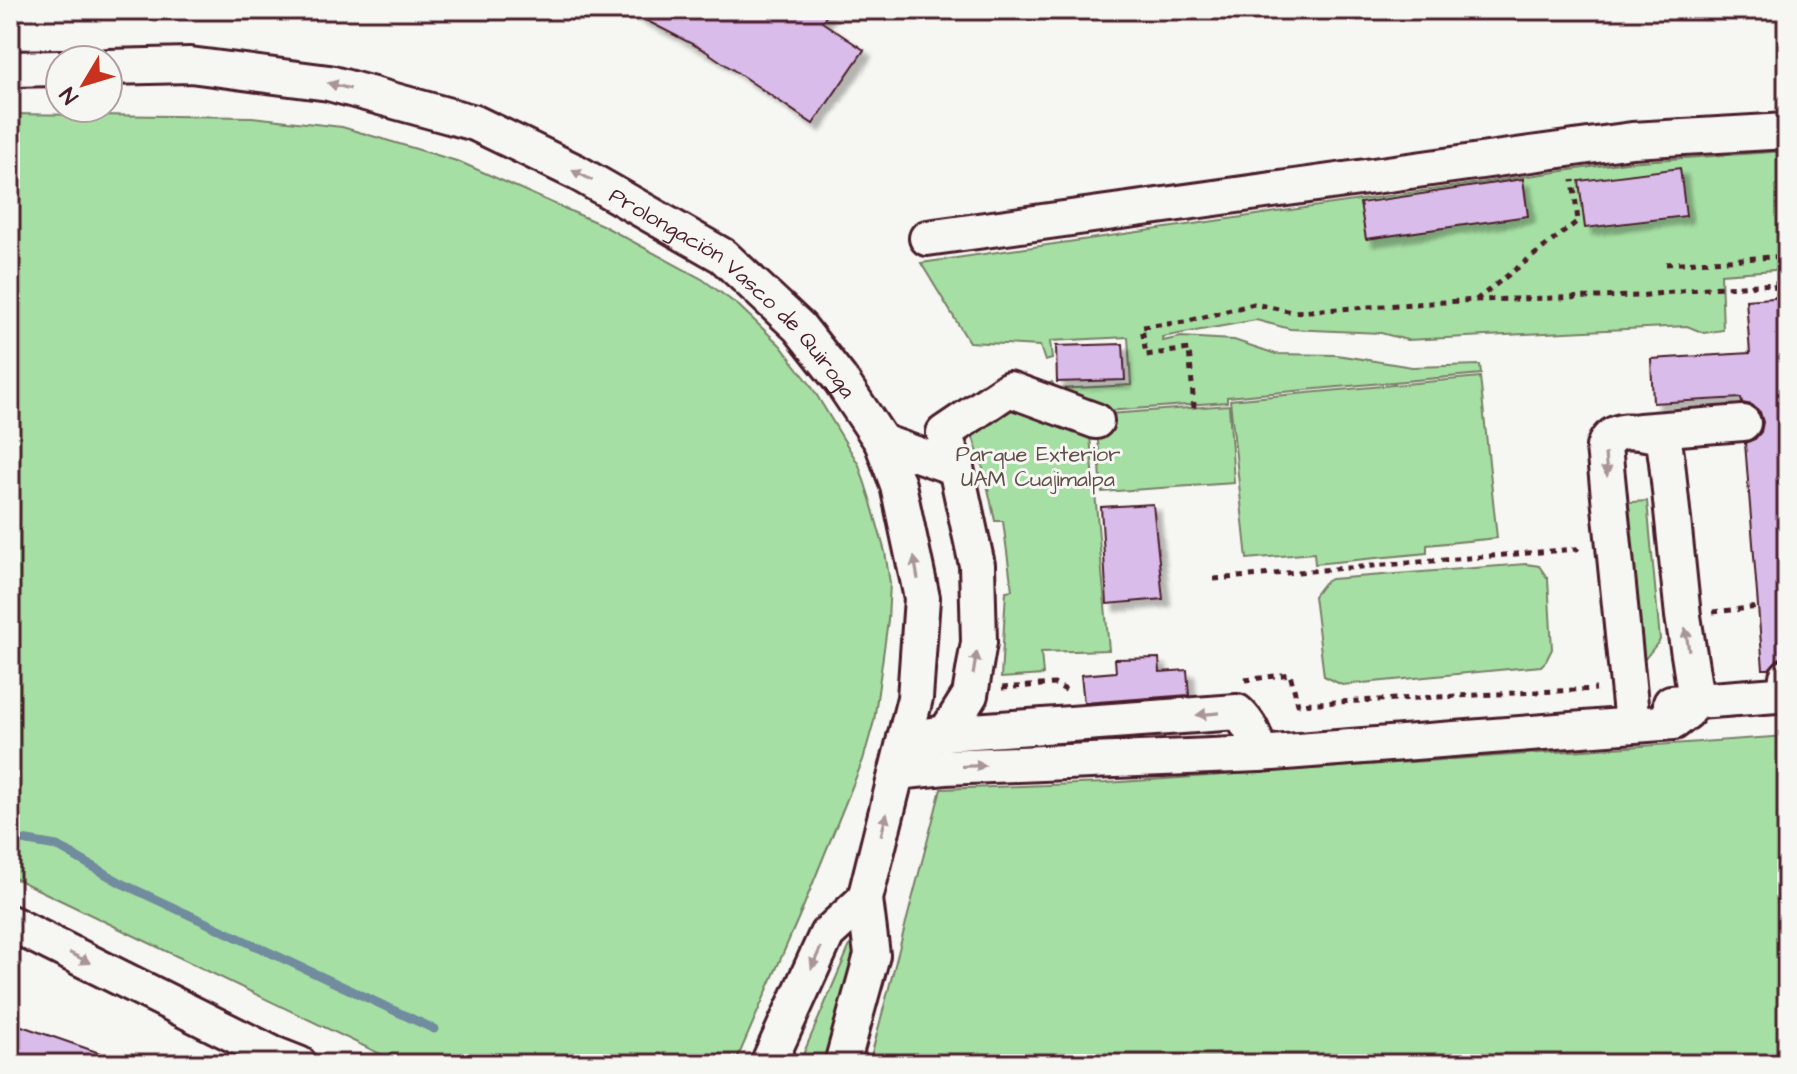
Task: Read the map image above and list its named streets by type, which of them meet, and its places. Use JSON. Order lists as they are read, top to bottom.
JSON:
{
  "streets": {
    "street": ["Prolongación Vasco de Quiroga"]
  },
  "one_way": ["Prolongación Vasco de Quiroga"],
  "parks": ["Parque Exterior UAM Cuajimalpa"],
  "north": "bottom left"
}
